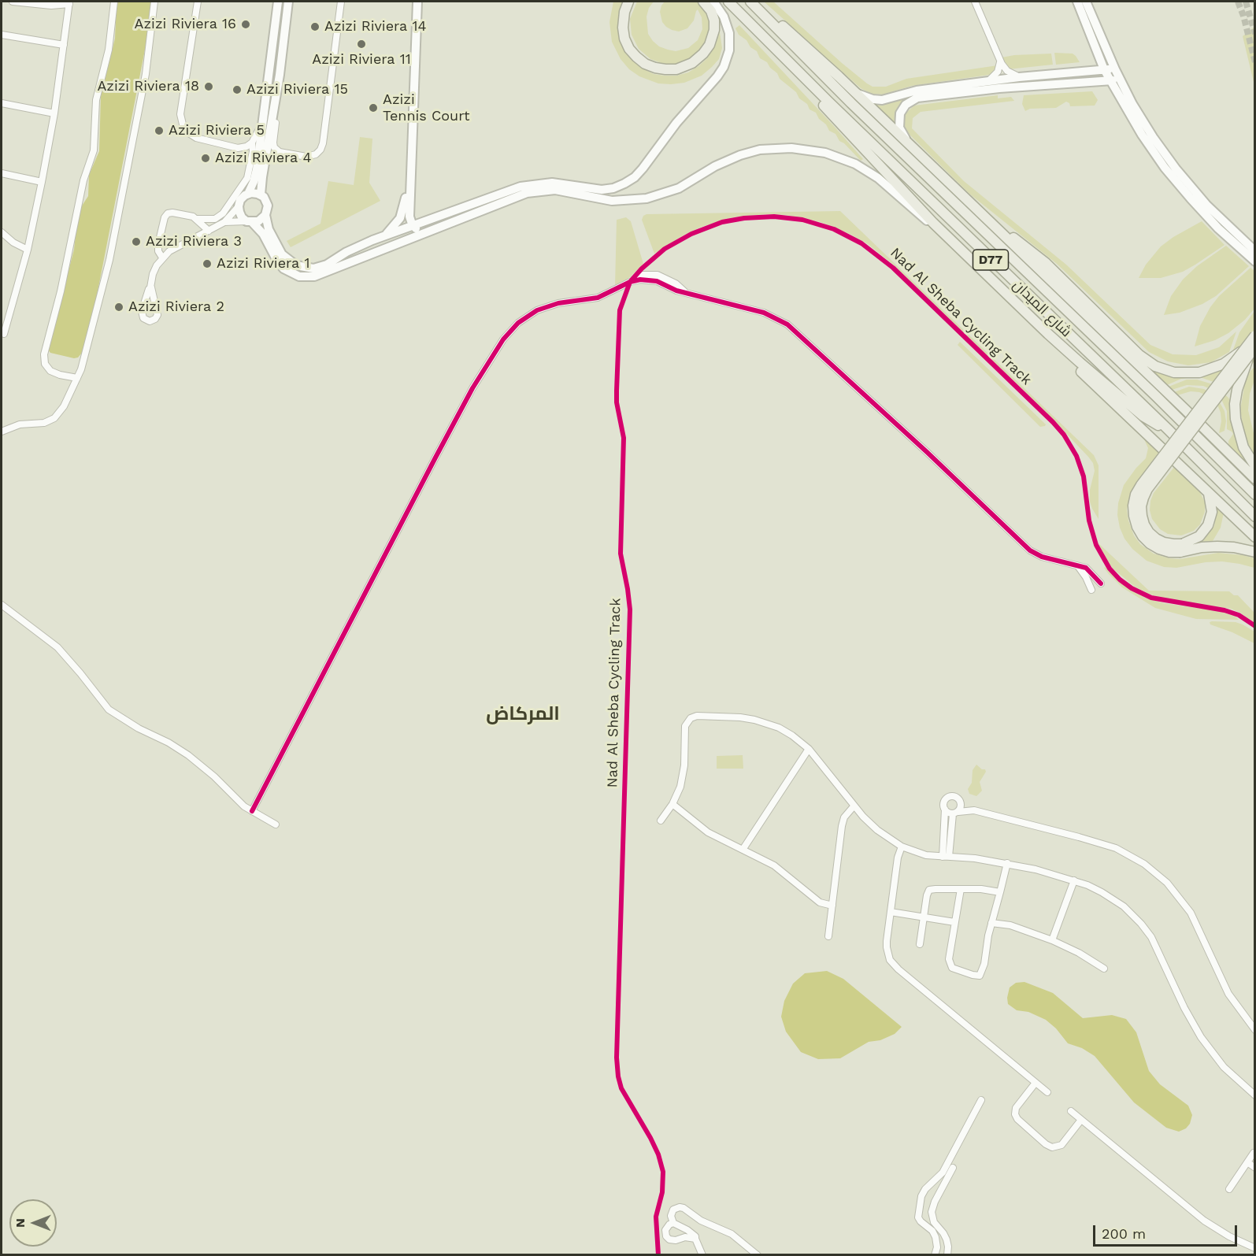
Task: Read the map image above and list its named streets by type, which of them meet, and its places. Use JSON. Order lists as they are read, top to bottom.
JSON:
{
  "streets": {
    "main road": ["D77", "شارع الميدان"],
    "cycle path": ["Nad Al Sheba Cycling Track"]
  },
  "districts": ["المركاض"],
  "places": [
    "Azizi Riviera 16",
    "Azizi Riviera 14",
    "Azizi Riviera 11",
    "Azizi Riviera 18",
    "Azizi Riviera 15",
    "Azizi Tennis Court",
    "Azizi Riviera 5",
    "Azizi Riviera 4",
    "Azizi Riviera 3",
    "Azizi Riviera 1",
    "Azizi Riviera 2"
  ],
  "scale_bar": "200 m",
  "north": "left"
}
